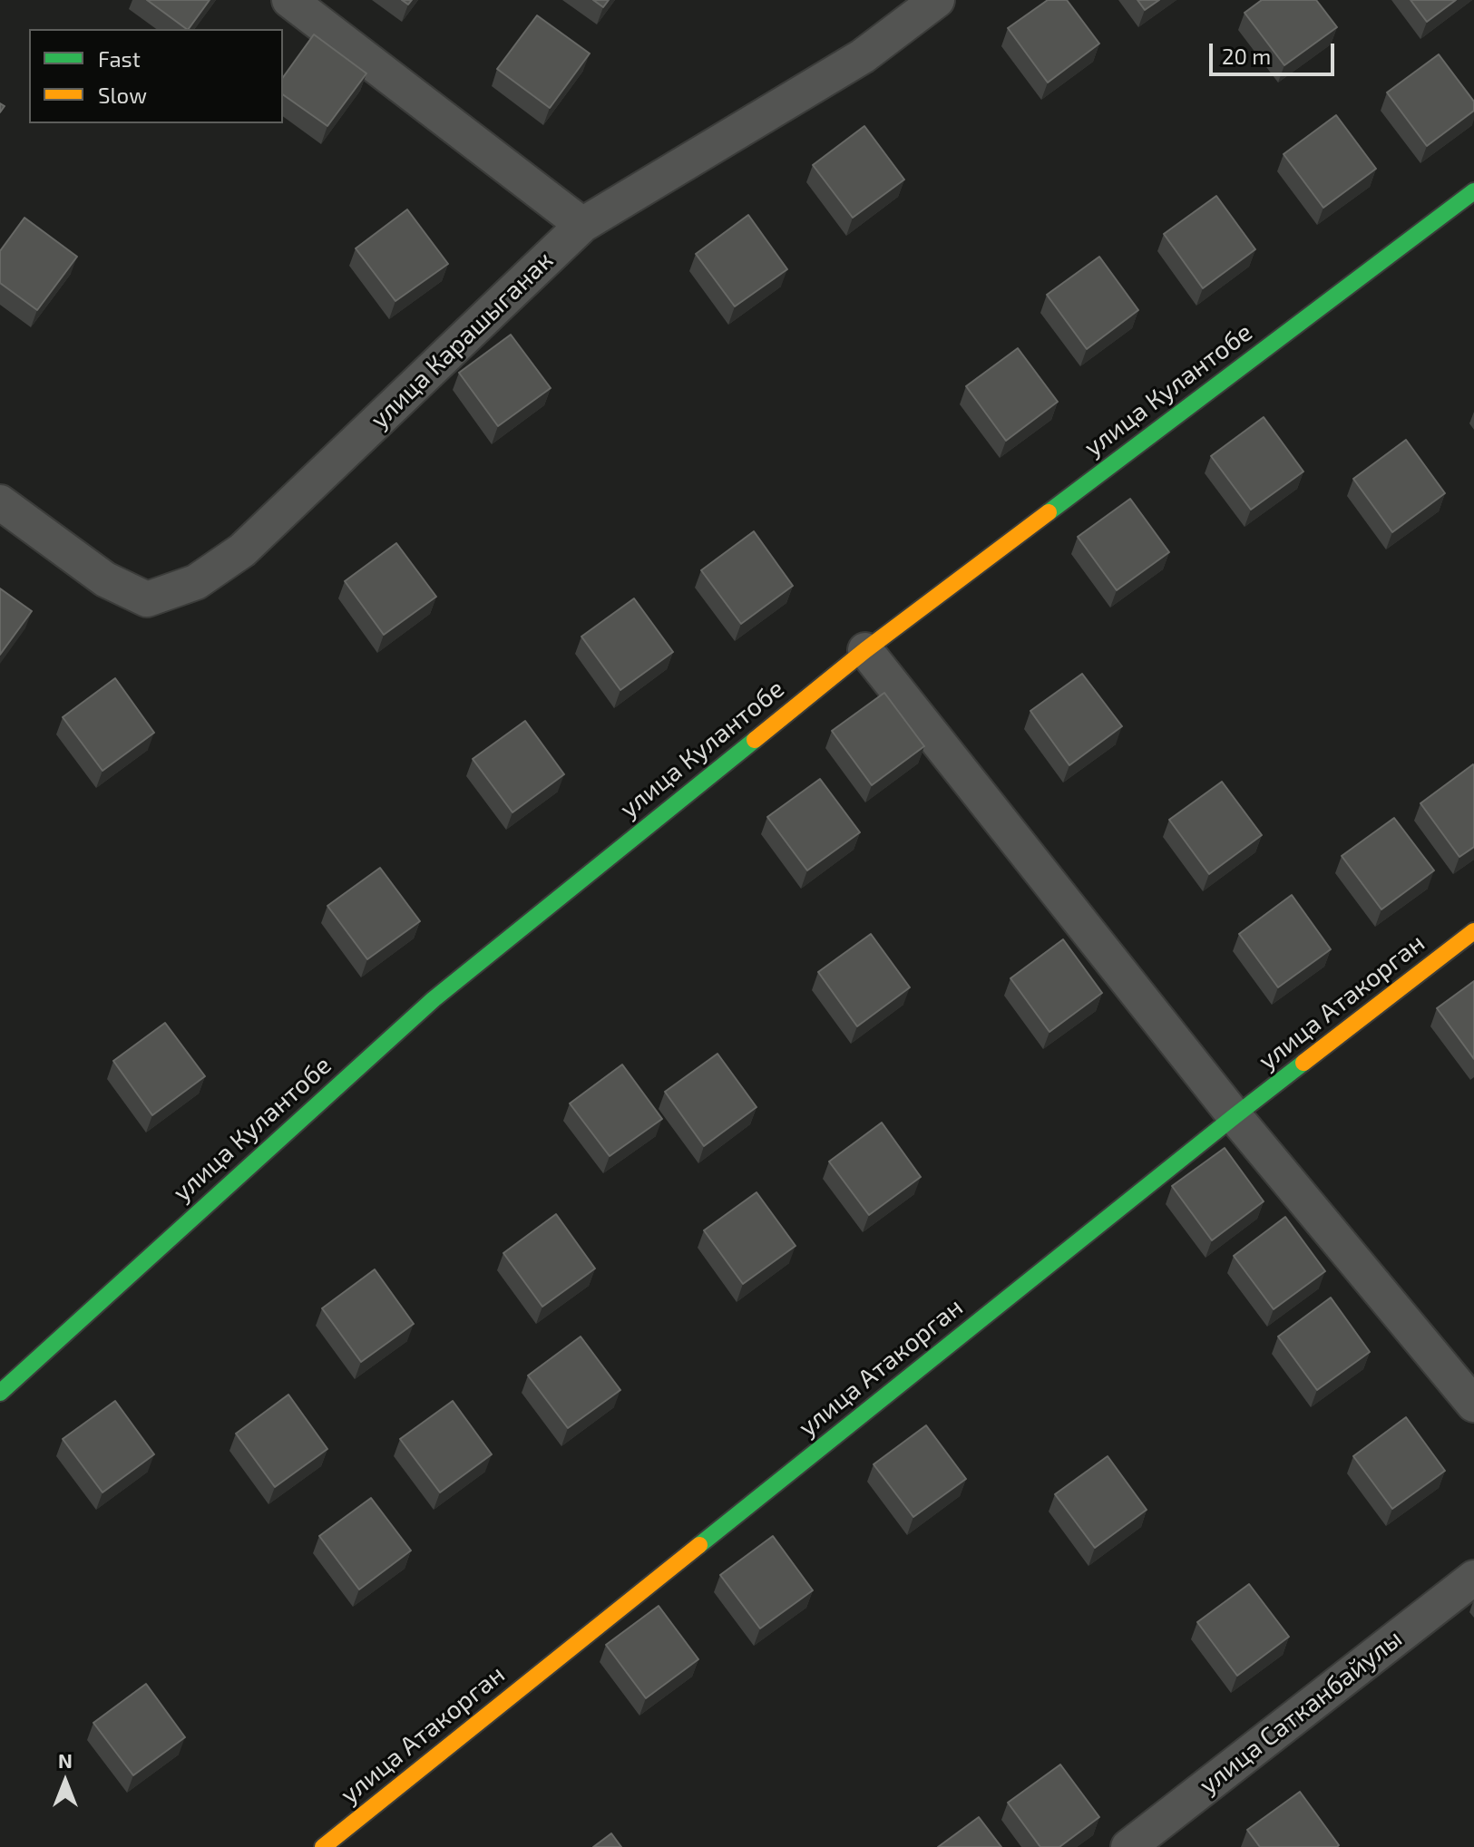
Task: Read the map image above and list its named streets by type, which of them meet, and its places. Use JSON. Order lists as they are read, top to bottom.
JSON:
{
  "streets": {
    "street": [
      "улица Карашыганак",
      "улица Кулантобе",
      "улица Атакорган",
      "улица Сатканбайулы"
    ]
  },
  "legend": ["Fast", "Slow"],
  "scale_bar": "20 m",
  "north": "top"
}
